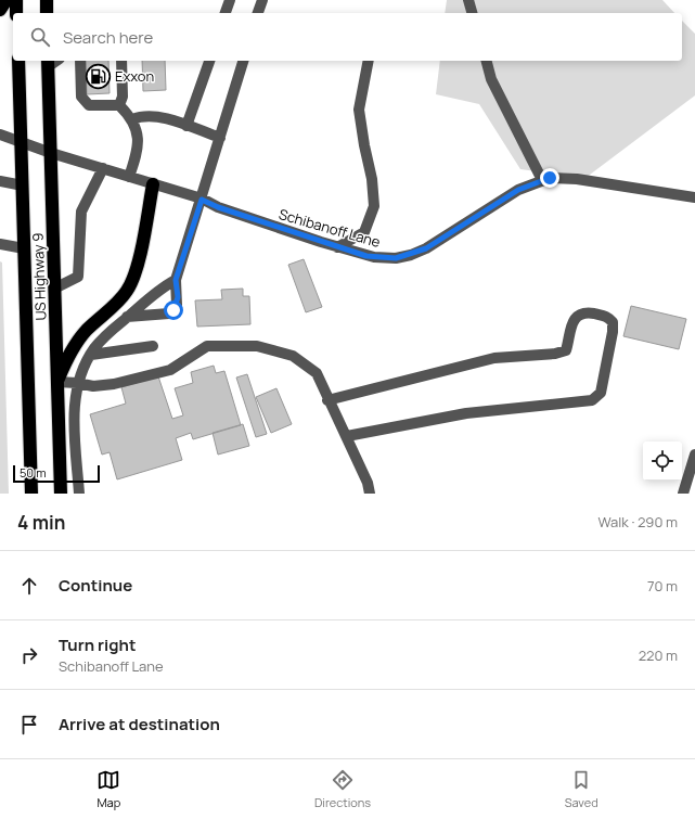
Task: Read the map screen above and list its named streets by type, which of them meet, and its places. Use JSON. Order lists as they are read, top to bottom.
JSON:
{
  "streets": {
    "highway": ["US Highway 9"],
    "street": ["Schibanoff Lane"]
  },
  "crossings": [
    ["Schibanoff Lane", "US Highway 9"]
  ],
  "places": {
    "fuel station": ["Exxon"]
  },
  "scale_bar": "50 m",
  "page": {
    "search": "Search here",
    "scale": "50 m",
    "heading": ["4 min", "Walk · 290 m"],
    "list": [
      ["Continue", "70 m"],
      ["Turn right", "Schibanoff Lane", "220 m"],
      "Arrive at destination"
    ],
    "nav": ["Map", "Directions", "Saved"]
  }
}
